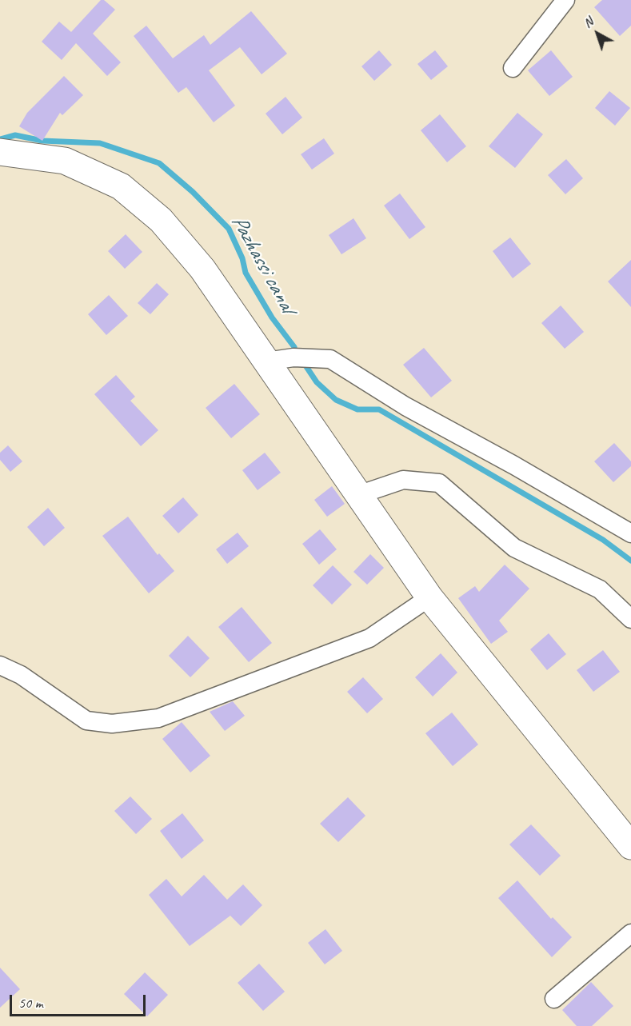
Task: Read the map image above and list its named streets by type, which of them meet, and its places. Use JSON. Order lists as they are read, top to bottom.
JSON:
{
  "water": ["Pazhassi canal"],
  "scale_bar": "50 m",
  "north": "top left"
}
